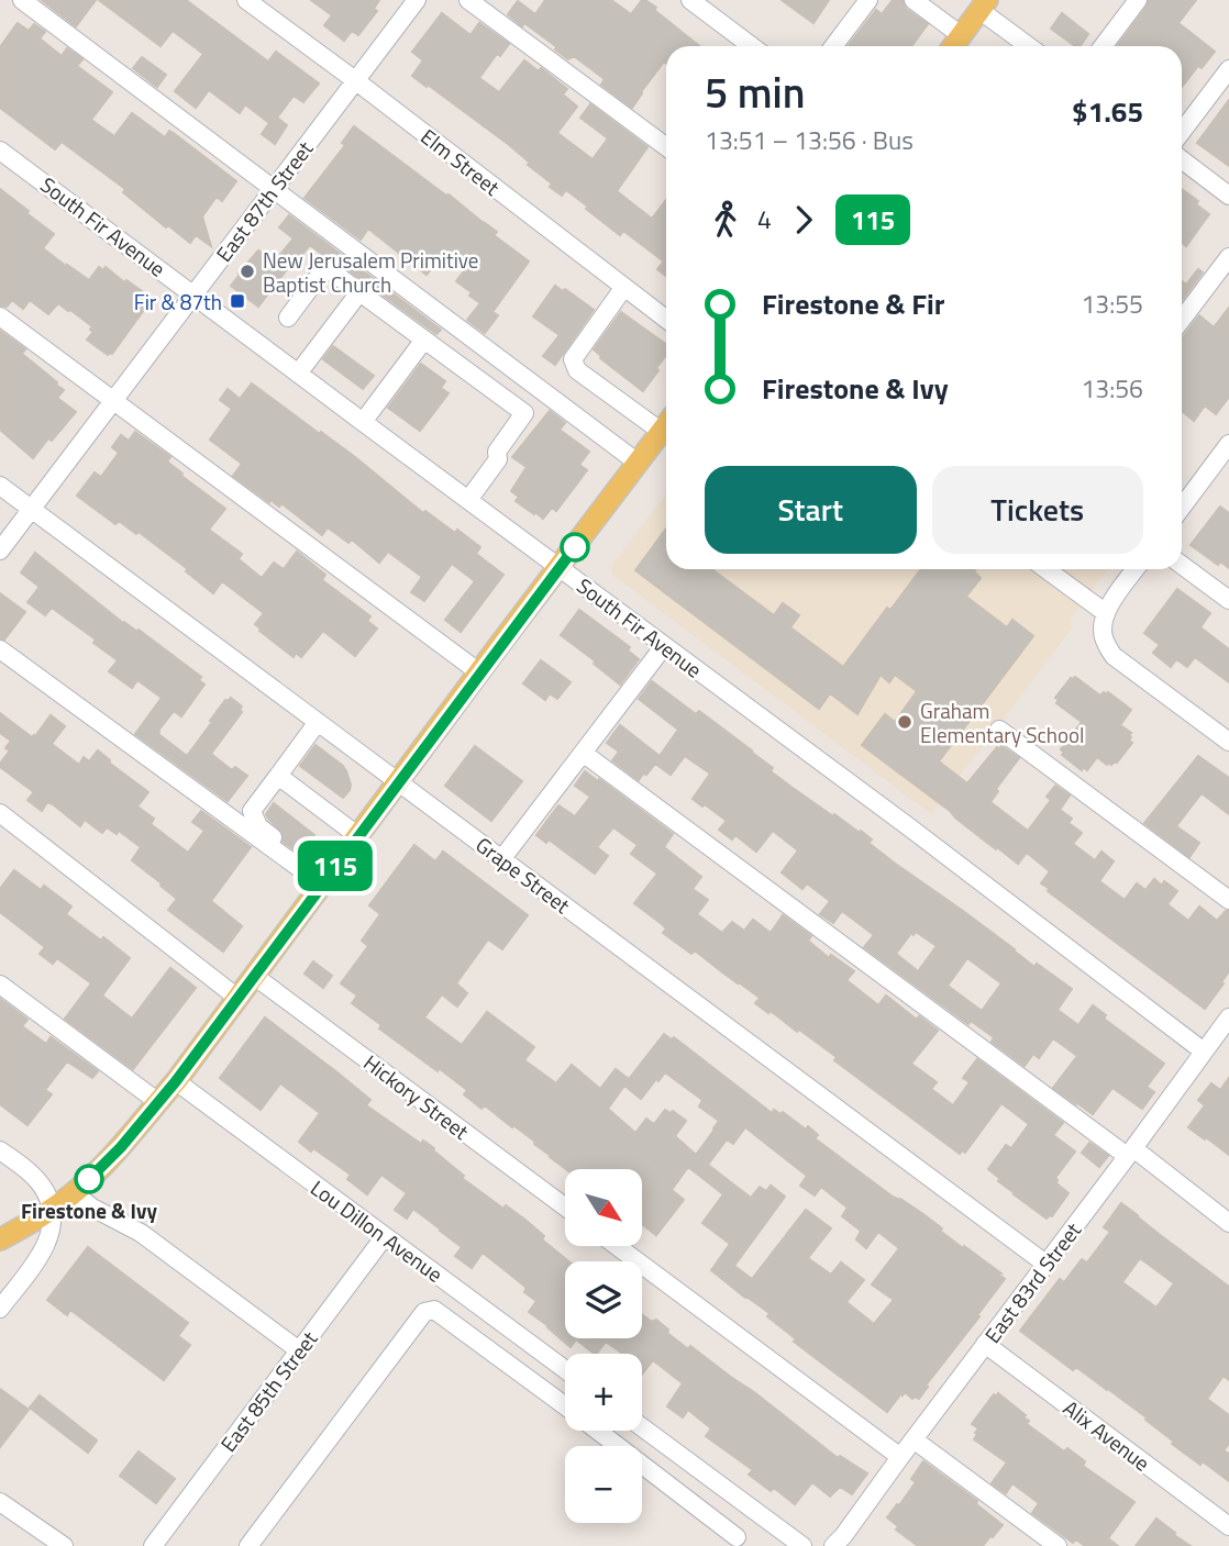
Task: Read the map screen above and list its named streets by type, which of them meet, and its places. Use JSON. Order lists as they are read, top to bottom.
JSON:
{
  "streets": {
    "street": [
      "Elm Street",
      "East 87th Street",
      "South Fir Avenue",
      "Grape Street",
      "Hickory Street",
      "Lou Dillon Avenue",
      "East 83rd Street",
      "East 85th Street",
      "Alix Avenue"
    ]
  },
  "crossings": [
    ["Elm Street", "East 87th Street"],
    ["East 87th Street", "South Fir Avenue"],
    ["East 87th Street", "Grape Street"],
    ["South Fir Avenue", "East 83rd Street"],
    ["Grape Street", "East 83rd Street"],
    ["Lou Dillon Avenue", "East 85th Street"],
    ["East 83rd Street", "Alix Avenue"]
  ],
  "places": {
    "other": ["New Jerusalem Primitive Baptist Church", "Graham Elementary School", "Firestone & Ivy"],
    "transit": ["Fir & 87th"]
  },
  "lines": ["bus line 115"],
  "north": "bottom right",
  "page": {
    "on_map": "115",
    "heading": ["5 min", "13:51 – 13:56 · Bus", "$1.65"],
    "legs": ["4", "115"],
    "list": [
      {
        "name": "Firestone & Fir",
        "value": "13:55"
      },
      {
        "name": "Firestone & Ivy",
        "value": "13:56"
      }
    ],
    "buttons": ["Start", "Tickets"],
    "map_buttons": ["+", "−"]
  }
}
